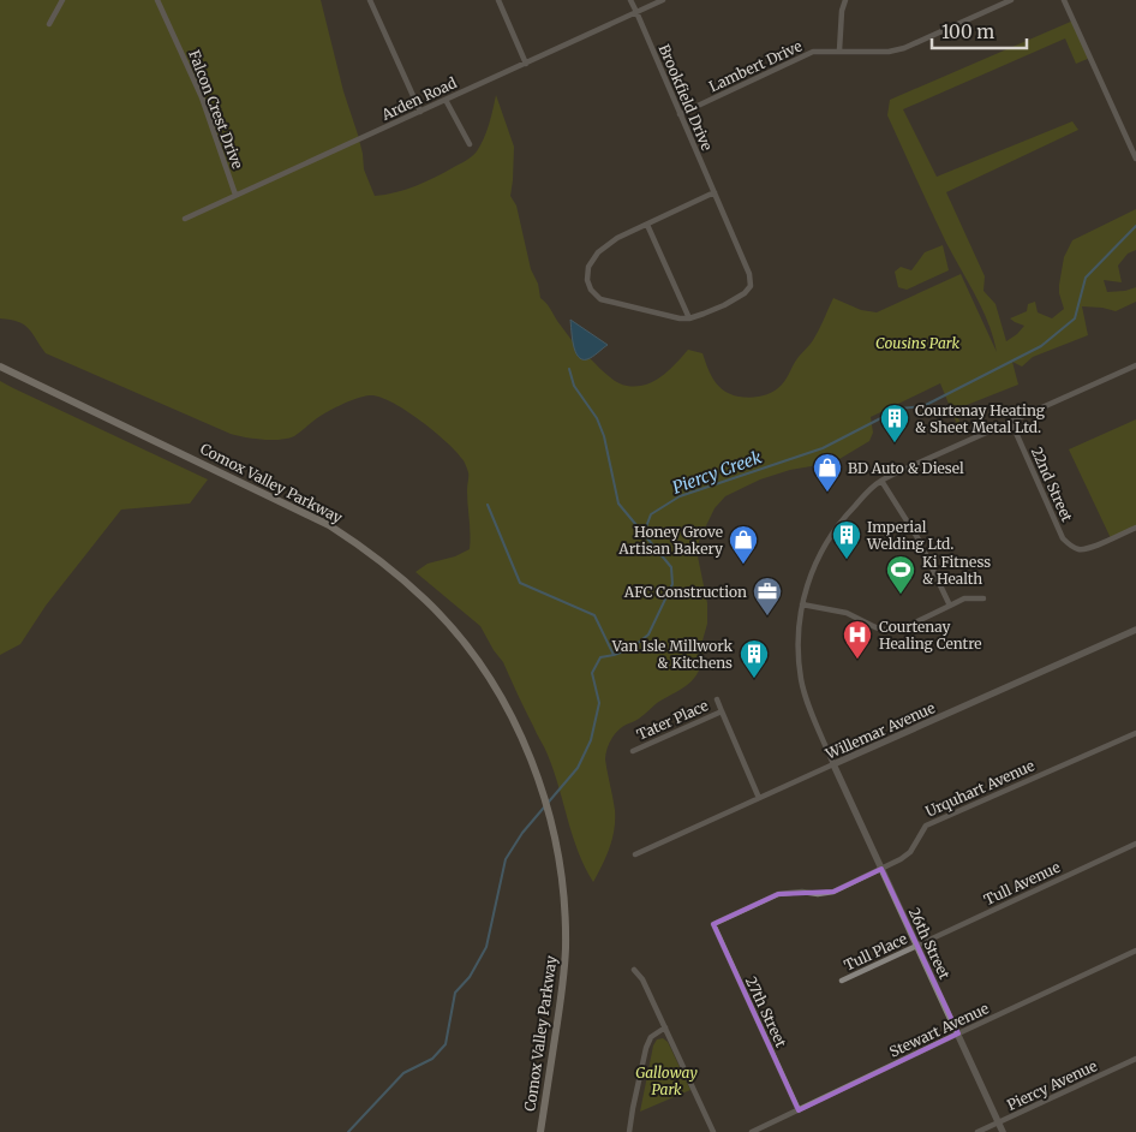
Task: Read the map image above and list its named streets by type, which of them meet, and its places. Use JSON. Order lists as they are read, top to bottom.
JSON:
{
  "streets": {
    "main road": ["Comox Valley Parkway"],
    "street": [
      "Lambert Drive",
      "Brookfield Drive",
      "Arden Road",
      "Falcon Crest Drive",
      "22nd Street",
      "Tater Place",
      "Willemar Avenue",
      "Urquhart Avenue",
      "Tull Avenue",
      "26th Street",
      "Tull Place",
      "27th Street",
      "Stewart Avenue",
      "Piercy Avenue"
    ]
  },
  "crossings": [
    ["Lambert Drive", "Brookfield Drive"],
    ["Brookfield Drive", "Arden Road"],
    ["Arden Road", "Falcon Crest Drive"],
    ["Tater Place", "Willemar Avenue"],
    ["Willemar Avenue", "26th Street"],
    ["Urquhart Avenue", "26th Street"],
    ["Urquhart Avenue", "27th Street"],
    ["Tull Avenue", "26th Street"],
    ["Tull Avenue", "Tull Place"],
    ["26th Street", "Tull Place"],
    ["26th Street", "Stewart Avenue"],
    ["26th Street", "Piercy Avenue"],
    ["27th Street", "Stewart Avenue"]
  ],
  "water": ["Piercy Creek"],
  "parks": ["Cousins Park", "Galloway Park"],
  "places": {
    "building": ["Courtenay Heating & Sheet Metal Ltd.", "Imperial Welding Ltd.", "Van Isle Millwork & Kitchens"],
    "shop": ["BD Auto & Diesel", "Honey Grove Artisan Bakery"],
    "sports": ["Ki Fitness & Health"],
    "office": ["AFC Construction"],
    "hospital": ["Courtenay Healing Centre"]
  },
  "scale_bar": "100 m"
}
